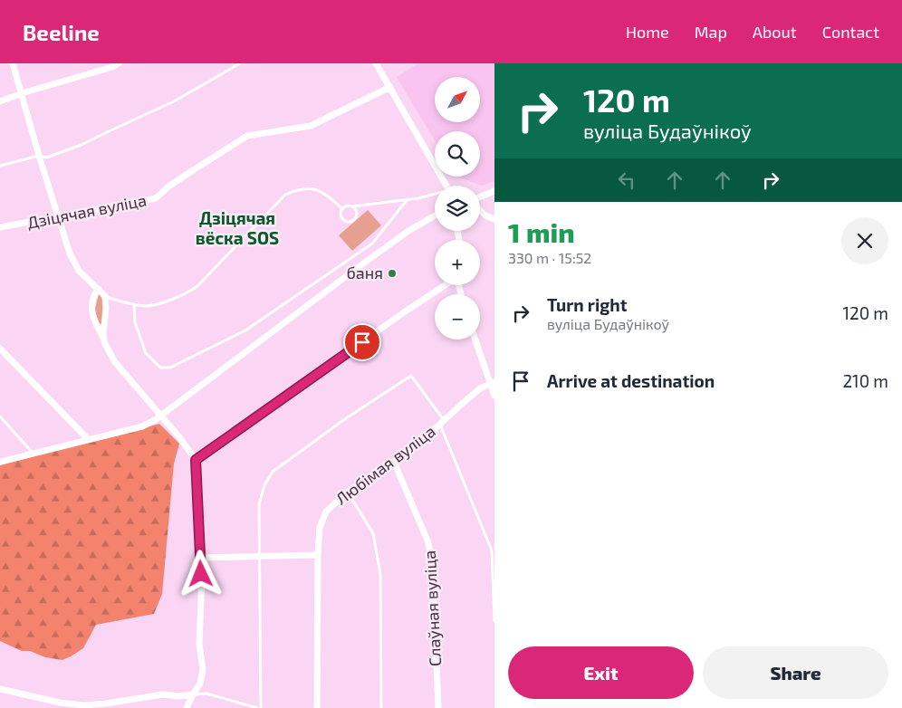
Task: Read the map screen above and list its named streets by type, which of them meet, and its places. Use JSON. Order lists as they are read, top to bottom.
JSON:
{
  "streets": {
    "street": ["Дзіцячая вуліца", "Любімая вуліца", "Слаўная вуліца"]
  },
  "crossings": [
    ["Любімая вуліца", "Слаўная вуліца"]
  ],
  "districts": ["Дзіцячая вёска SOS"],
  "places": ["баня"],
  "north": "top right",
  "page": {
    "header": "Beeline",
    "nav": [
      "Home",
      "Map",
      "About",
      "Contact"
    ],
    "turn": ["120 m", "вуліца Будаўнікоў"],
    "map_buttons": ["+", "−"],
    "heading": ["1 min", "330 m · 15:52"],
    "list": [
      {
        "name": "Turn right",
        "note": "вуліца Будаўнікоў",
        "value": "120 m"
      },
      {
        "name": "Arrive at destination",
        "value": "210 m"
      }
    ],
    "buttons": ["Exit", "Share"]
  }
}
